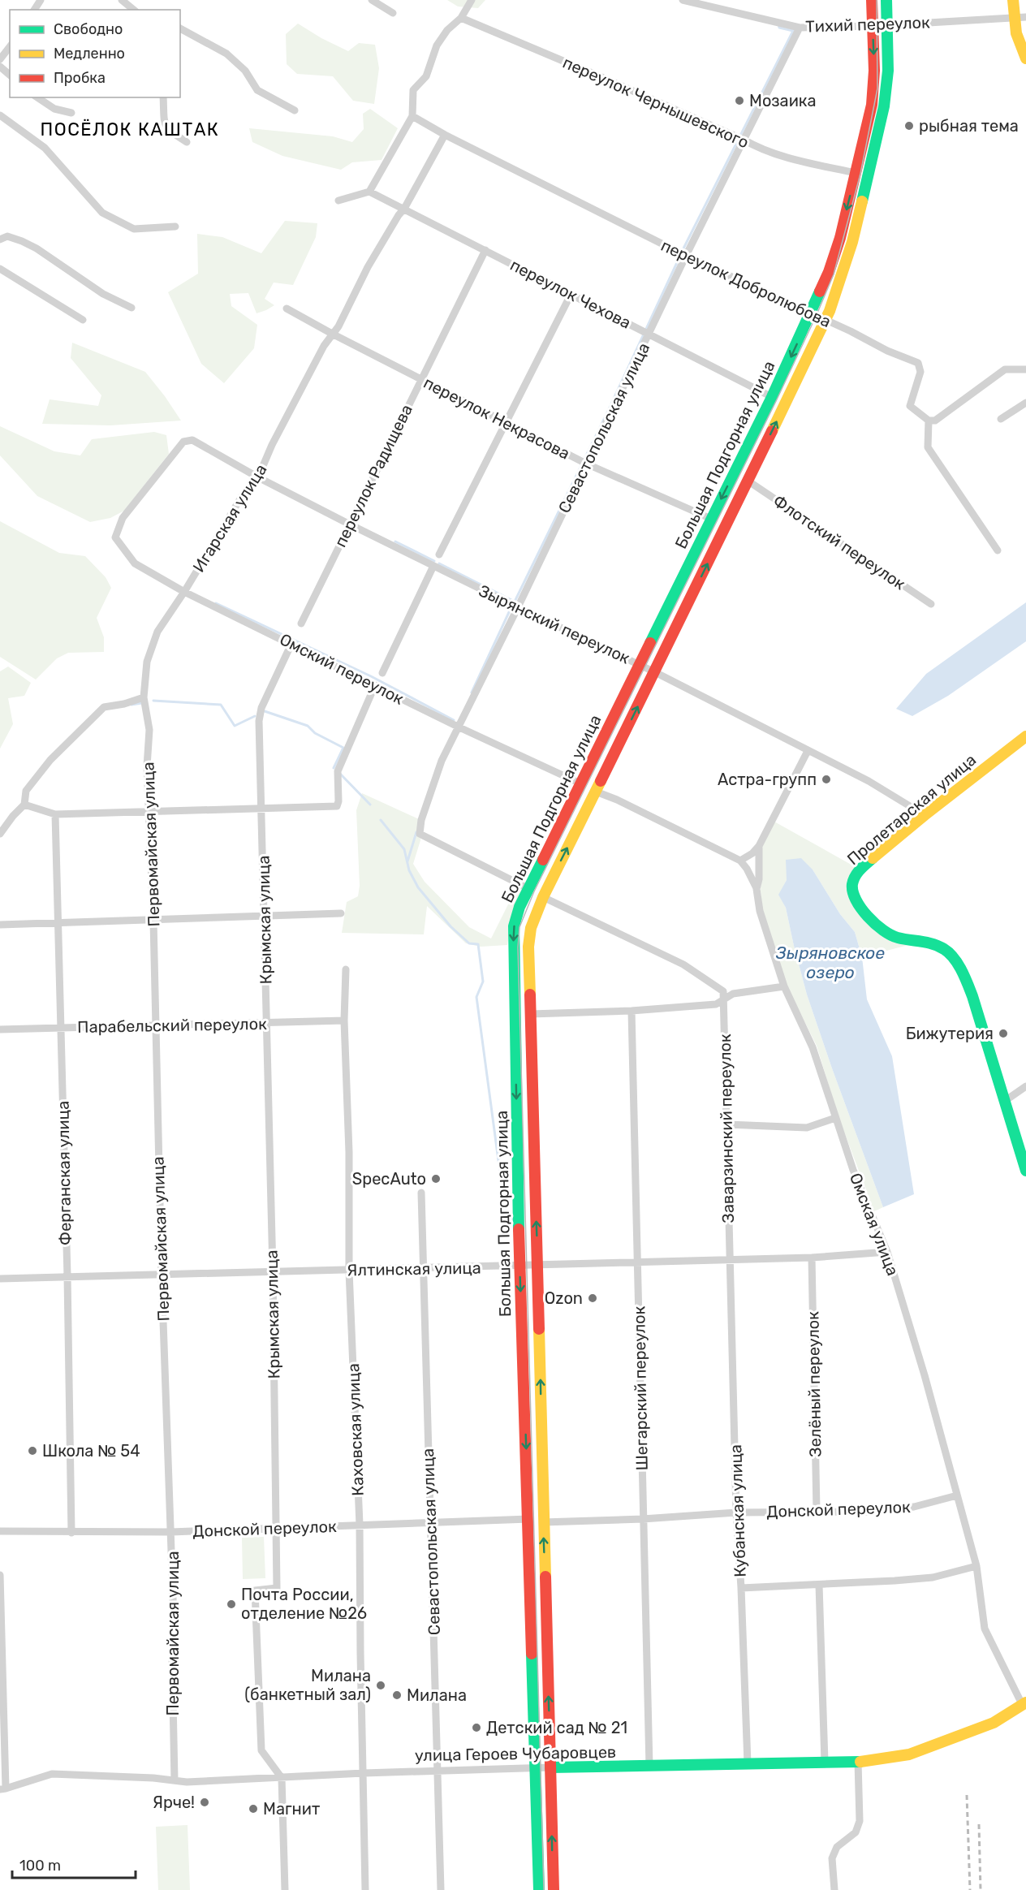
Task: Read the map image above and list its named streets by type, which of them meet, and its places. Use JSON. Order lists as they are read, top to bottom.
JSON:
{
  "streets": {
    "main road": ["Большая Подгорная улица", "Пролетарская улица", "улица Героев Чубаровцев"],
    "street": [
      "Тихий переулок",
      "переулок Чернышевского",
      "переулок Добролюбова",
      "переулок Чехова",
      "переулок Некрасова",
      "Севастопольская улица",
      "переулок Радищева",
      "Игарская улица",
      "Флотский переулок",
      "Зырянский переулок",
      "Омский переулок",
      "Первомайская улица",
      "Крымская улица",
      "Парабельский переулок",
      "Заварзинский переулок",
      "Ферганская улица",
      "Омская улица",
      "Ялтинская улица",
      "Зелёный переулок",
      "Шегарский переулок",
      "Каховская улица",
      "Донской переулок",
      "Кубанская улица"
    ]
  },
  "crossings": [
    ["Тихий переулок", "Севастопольская улица"],
    ["Тихий переулок", "Большая Подгорная улица"],
    ["переулок Чернышевского", "Севастопольская улица"],
    ["переулок Чернышевского", "Большая Подгорная улица"],
    ["переулок Добролюбова", "Севастопольская улица"],
    ["переулок Добролюбова", "Большая Подгорная улица"],
    ["переулок Добролюбова", "Игарская улица"],
    ["переулок Чехова", "Севастопольская улица"],
    ["переулок Чехова", "Большая Подгорная улица"],
    ["переулок Чехова", "переулок Радищева"],
    ["переулок Чехова", "Игарская улица"],
    ["переулок Некрасова", "Севастопольская улица"],
    ["переулок Некрасова", "Большая Подгорная улица"],
    ["переулок Некрасова", "переулок Радищева"],
    ["переулок Некрасова", "Игарская улица"],
    ["Севастопольская улица", "Большая Подгорная улица"],
    ["Севастопольская улица", "Зырянский переулок"],
    ["Севастопольская улица", "Омский переулок"],
    ["Севастопольская улица", "Ялтинская улица"],
    ["Севастопольская улица", "Донской переулок"],
    ["Севастопольская улица", "улица Героев Чубаровцев"],
    ["Большая Подгорная улица", "Флотский переулок"],
    ["Большая Подгорная улица", "Зырянский переулок"],
    ["Большая Подгорная улица", "Омский переулок"],
    ["Большая Подгорная улица", "Ялтинская улица"],
    ["Большая Подгорная улица", "Донской переулок"],
    ["Большая Подгорная улица", "улица Героев Чубаровцев"],
    ["переулок Радищева", "Зырянский переулок"],
    ["Игарская улица", "Зырянский переулок"],
    ["Игарская улица", "Омский переулок"],
    ["Игарская улица", "Первомайская улица"],
    ["Зырянский переулок", "Омский переулок"],
    ["Зырянский переулок", "Пролетарская улица"],
    ["Зырянский переулок", "Омская улица"],
    ["Омский переулок", "Крымская улица"],
    ["Первомайская улица", "Парабельский переулок"],
    ["Первомайская улица", "Ялтинская улица"],
    ["Первомайская улица", "Донской переулок"],
    ["Первомайская улица", "улица Героев Чубаровцев"],
    ["Крымская улица", "Парабельский переулок"],
    ["Крымская улица", "Ялтинская улица"],
    ["Крымская улица", "Донской переулок"],
    ["Крымская улица", "улица Героев Чубаровцев"],
    ["Парабельский переулок", "Ферганская улица"],
    ["Парабельский переулок", "Каховская улица"],
    ["Заварзинский переулок", "Ялтинская улица"],
    ["Заварзинский переулок", "Кубанская улица"],
    ["Ферганская улица", "Ялтинская улица"],
    ["Ферганская улица", "Донской переулок"],
    ["Омская улица", "Ялтинская улица"],
    ["Омская улица", "Донской переулок"],
    ["Омская улица", "улица Героев Чубаровцев"],
    ["Ялтинская улица", "Зелёный переулок"],
    ["Ялтинская улица", "Шегарский переулок"],
    ["Ялтинская улица", "Каховская улица"],
    ["Ялтинская улица", "Кубанская улица"],
    ["Зелёный переулок", "Донской переулок"],
    ["Шегарский переулок", "Донской переулок"],
    ["Шегарский переулок", "улица Героев Чубаровцев"],
    ["Каховская улица", "Донской переулок"],
    ["Каховская улица", "улица Героев Чубаровцев"],
    ["Донской переулок", "Кубанская улица"],
    ["Кубанская улица", "улица Героев Чубаровцев"]
  ],
  "districts": ["ПОСЁЛОК КАШТАК"],
  "water": ["Зыряновское озеро"],
  "places": [
    "Мозаика",
    "рыбная тема",
    "Астра-групп",
    "Бижутерия",
    "SpecAuto",
    "Ozon",
    "Школа № 54",
    "Почта России, отделение №26",
    "Милана (банкетный зал)",
    "Милана",
    "Детский сад № 21",
    "Ярче!",
    "Магнит"
  ],
  "legend": ["Свободно", "Медленно", "Пробка"],
  "scale_bar": "100 m"
}
